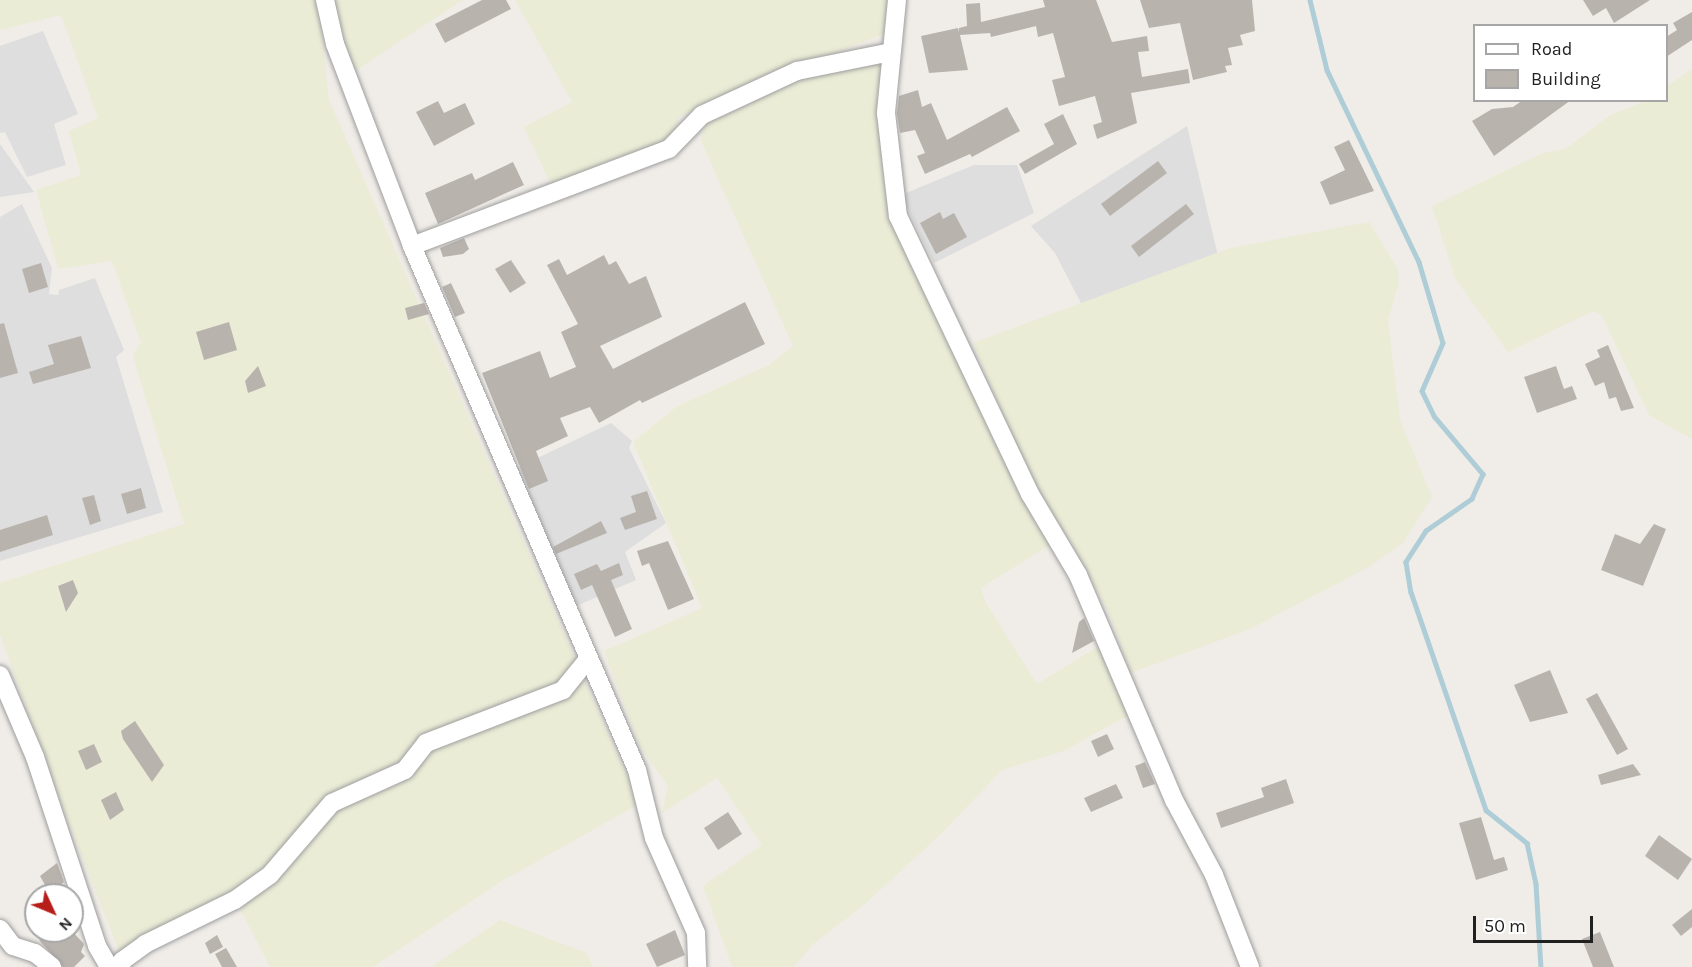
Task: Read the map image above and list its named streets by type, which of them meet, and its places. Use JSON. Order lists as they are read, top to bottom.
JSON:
{
  "legend": ["Road", "Building"],
  "scale_bar": "50 m",
  "north": "bottom right"
}
